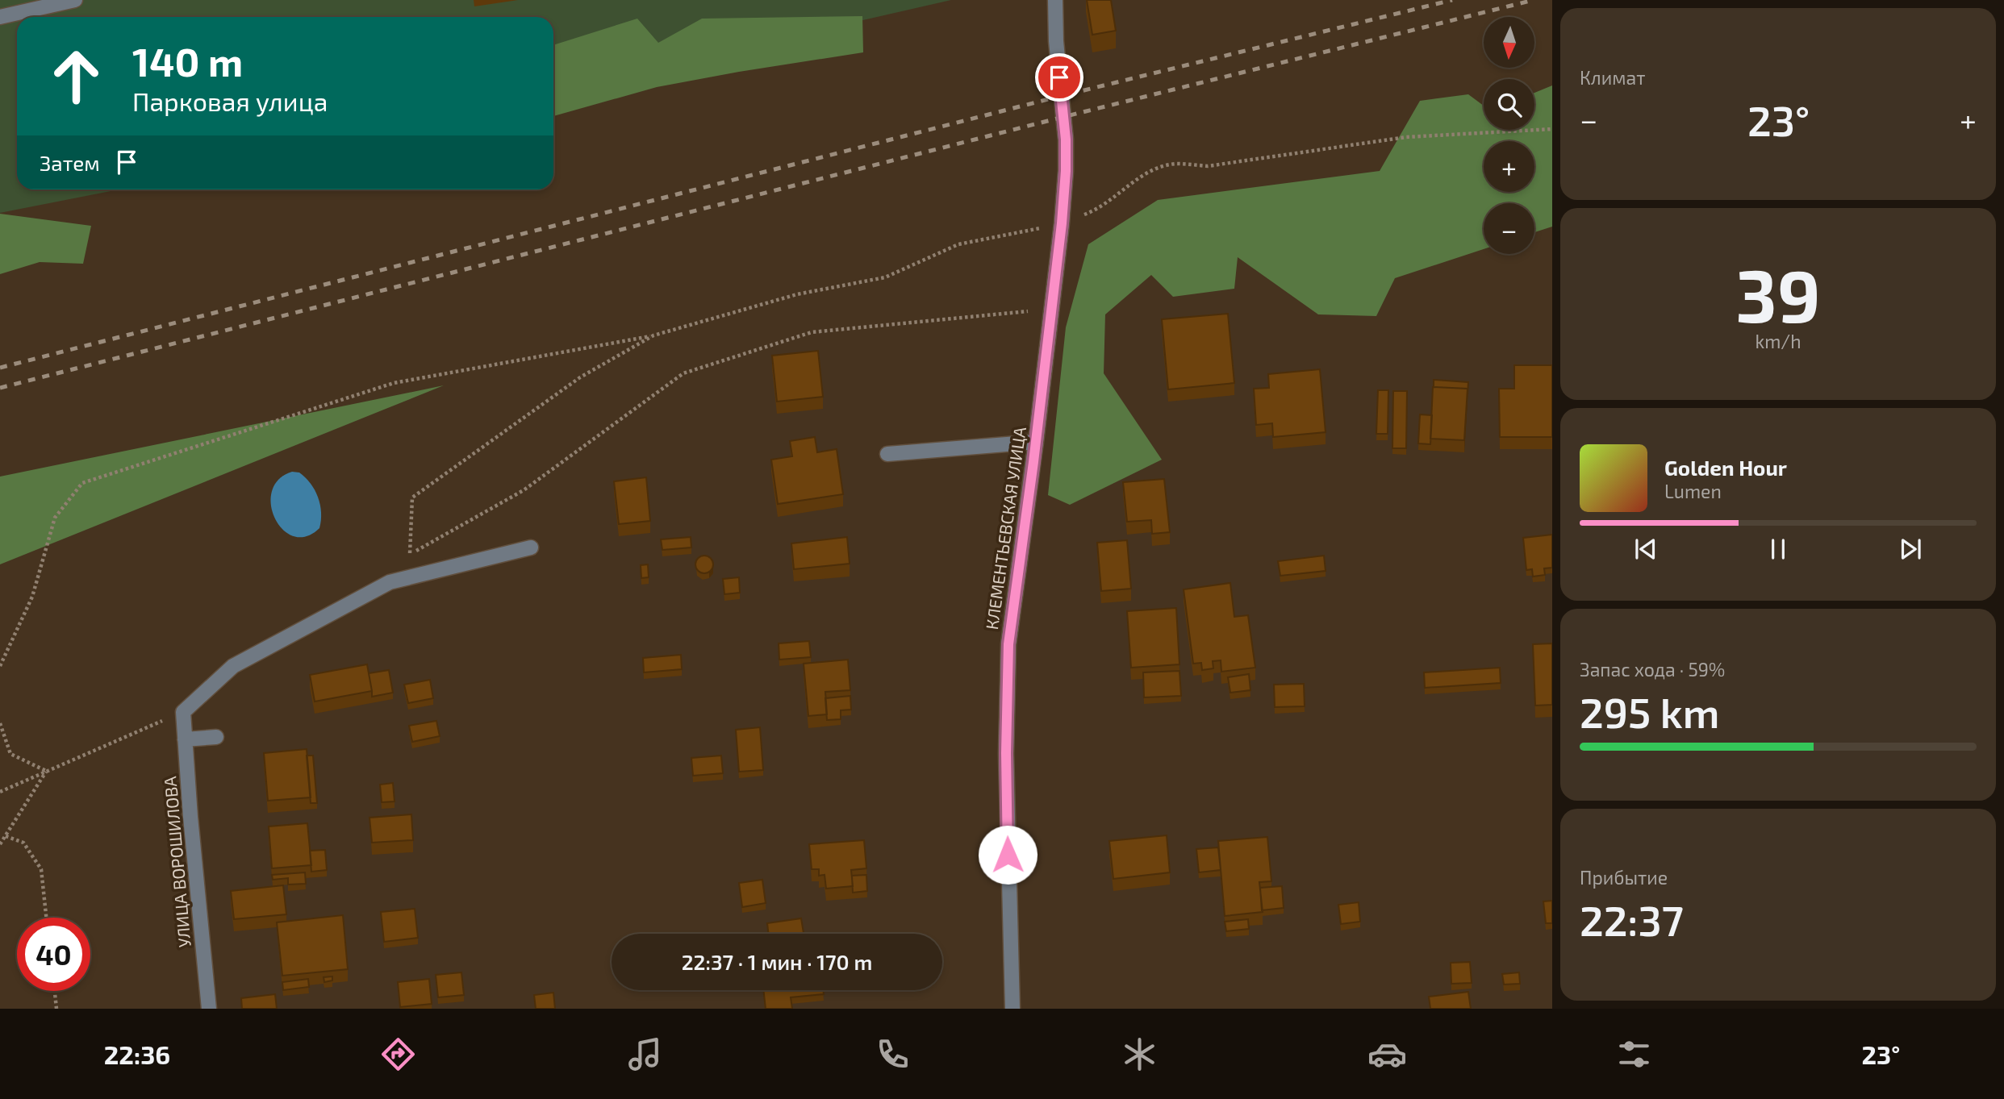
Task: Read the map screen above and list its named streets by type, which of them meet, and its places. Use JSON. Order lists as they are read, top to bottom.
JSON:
{
  "streets": {
    "street": ["КЛЕМЕНТЬЕВСКАЯ УЛИЦА", "УЛИЦА ВОРОШИЛОВА"]
  },
  "north": "bottom",
  "page": {
    "tile": [
      "Климат",
      ["39", "km/h"],
      ["Запас хода · 59%", "295 km"],
      ["Прибытие", "22:37"]
    ],
    "map_buttons": ["+", "−"],
    "turn": ["140 m", "Парковая улица"],
    "heat": ["−", "23°", "+"],
    "then": "Затем",
    "song": ["Golden Hour", "Lumen"],
    "limit": "40",
    "trip": "22:37 · 1 мин · 170 m",
    "tabs": ["22:36", "23°"]
  }
}
